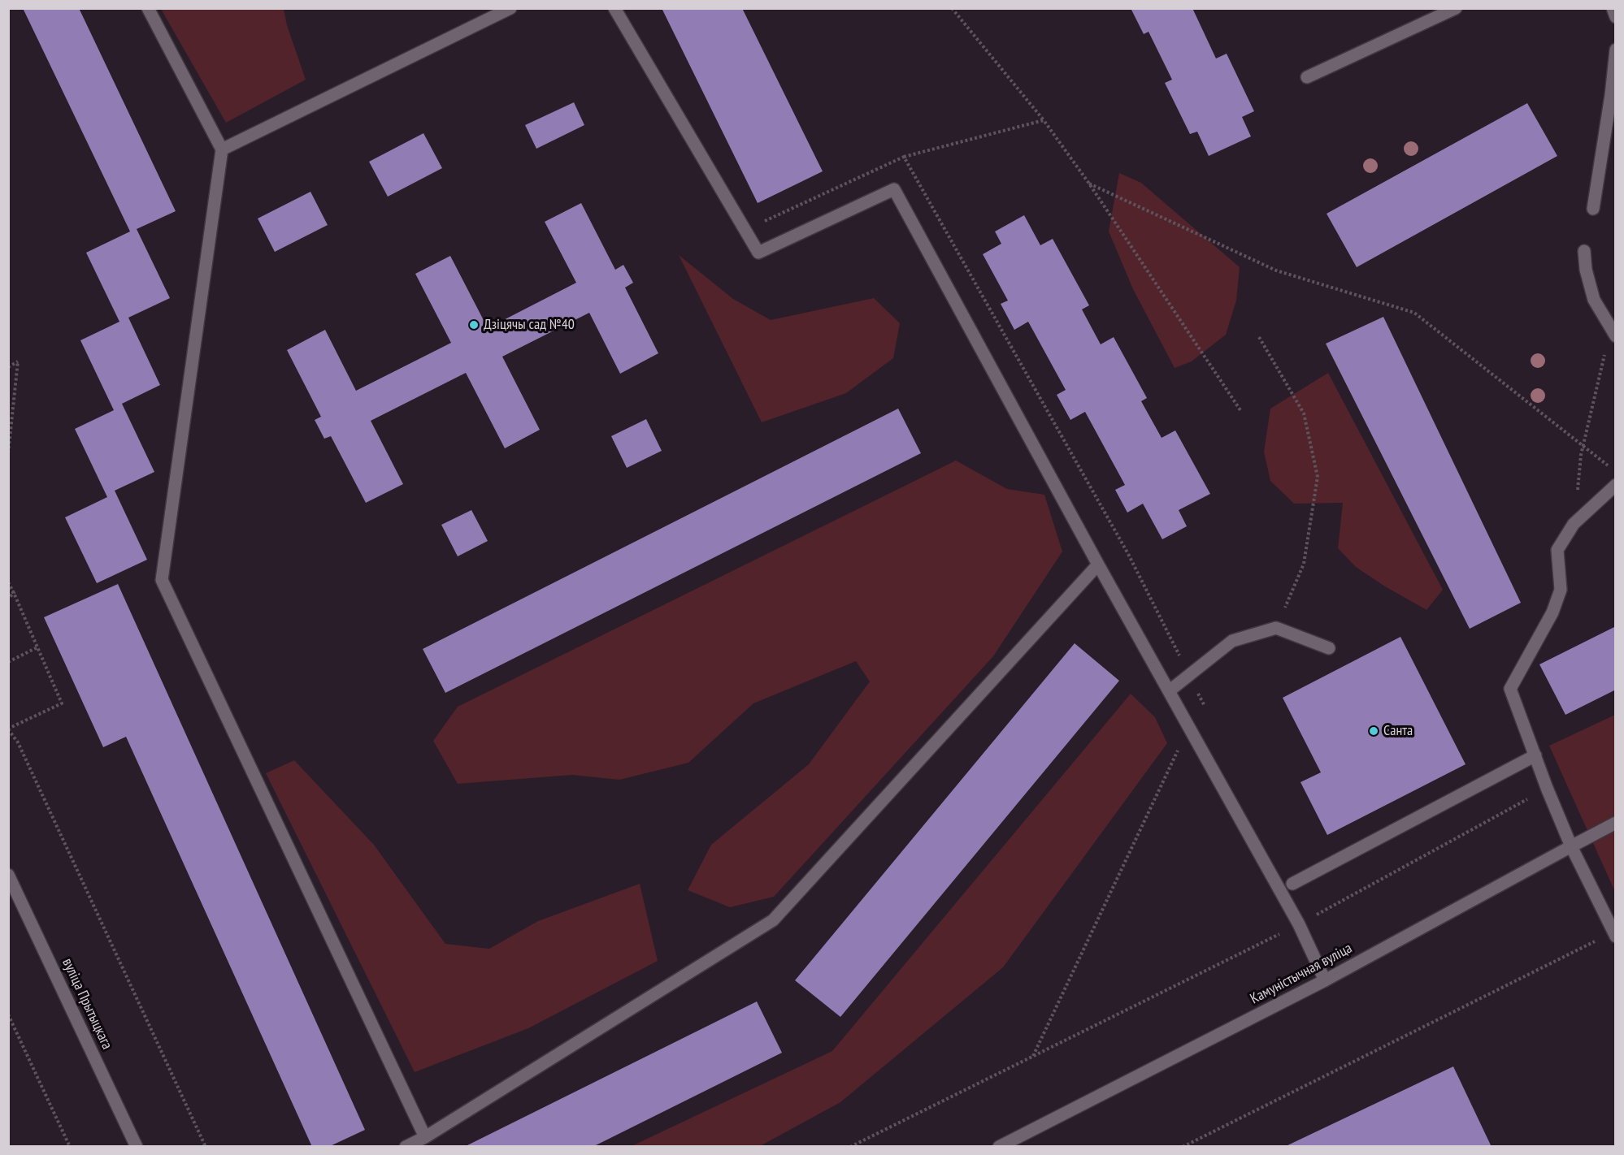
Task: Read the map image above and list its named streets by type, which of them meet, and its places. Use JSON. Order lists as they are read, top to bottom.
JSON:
{
  "streets": {
    "street": ["Камуністычная вуліца", "вуліца Прытыцкага"]
  },
  "places": ["Дзіцячы сад №40", "Санта"]
}
